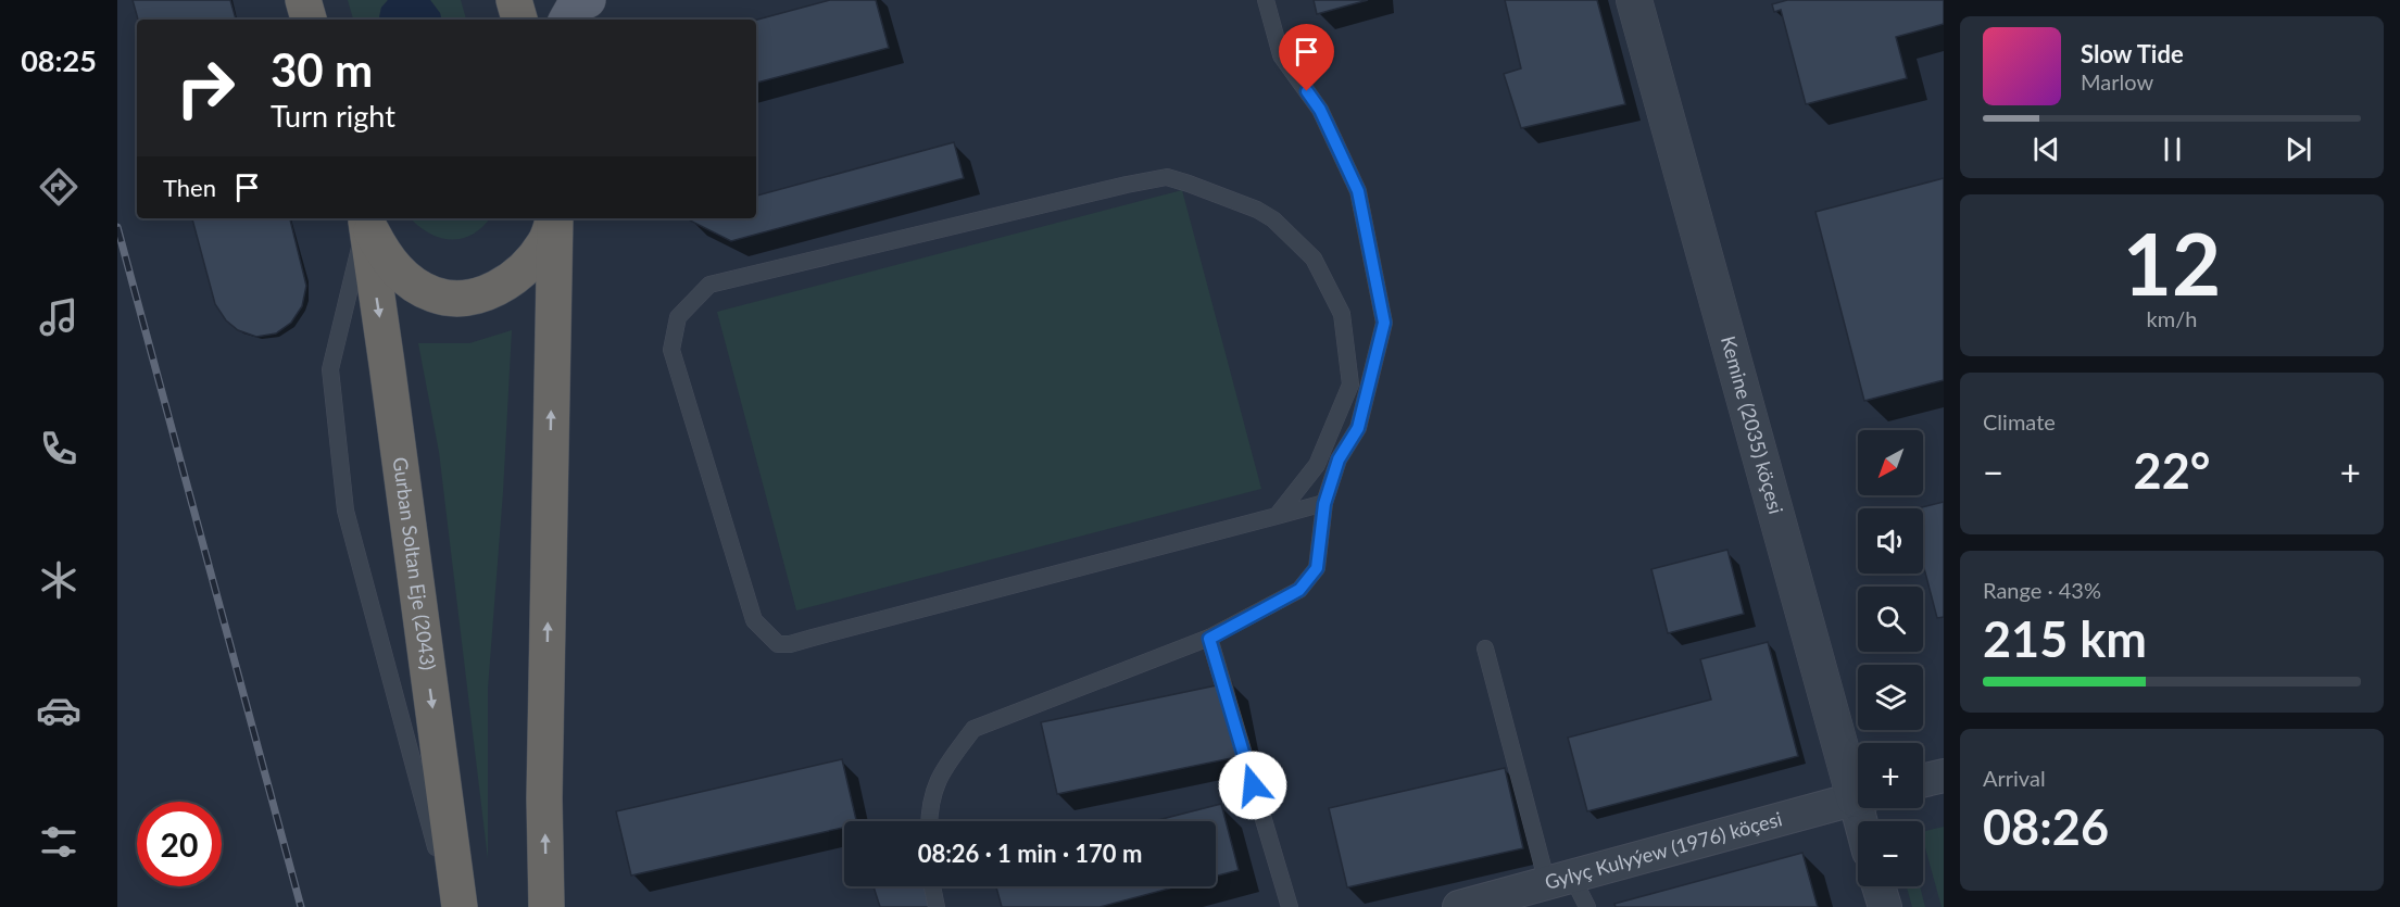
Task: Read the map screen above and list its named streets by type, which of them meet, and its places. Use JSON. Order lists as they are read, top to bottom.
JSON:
{
  "streets": {
    "highway": ["Gurban Soltan Eje (2043)"],
    "street": ["Kemine (2035) köçesi", "Gylyç Kulyýew (1976) köçesi"]
  },
  "north": "bottom left",
  "page": {
    "tabs": "08:25",
    "turn": ["30 m", "Turn right"],
    "song": ["Slow Tide", "Marlow"],
    "then": "Then",
    "tile": [
      ["12", "km/h"],
      "Climate",
      ["Range · 43%", "215 km"],
      ["Arrival", "08:26"]
    ],
    "map_buttons": ["+", "−"],
    "heat": ["−", "22°", "+"],
    "limit": "20",
    "trip": "08:26 · 1 min · 170 m"
  }
}
